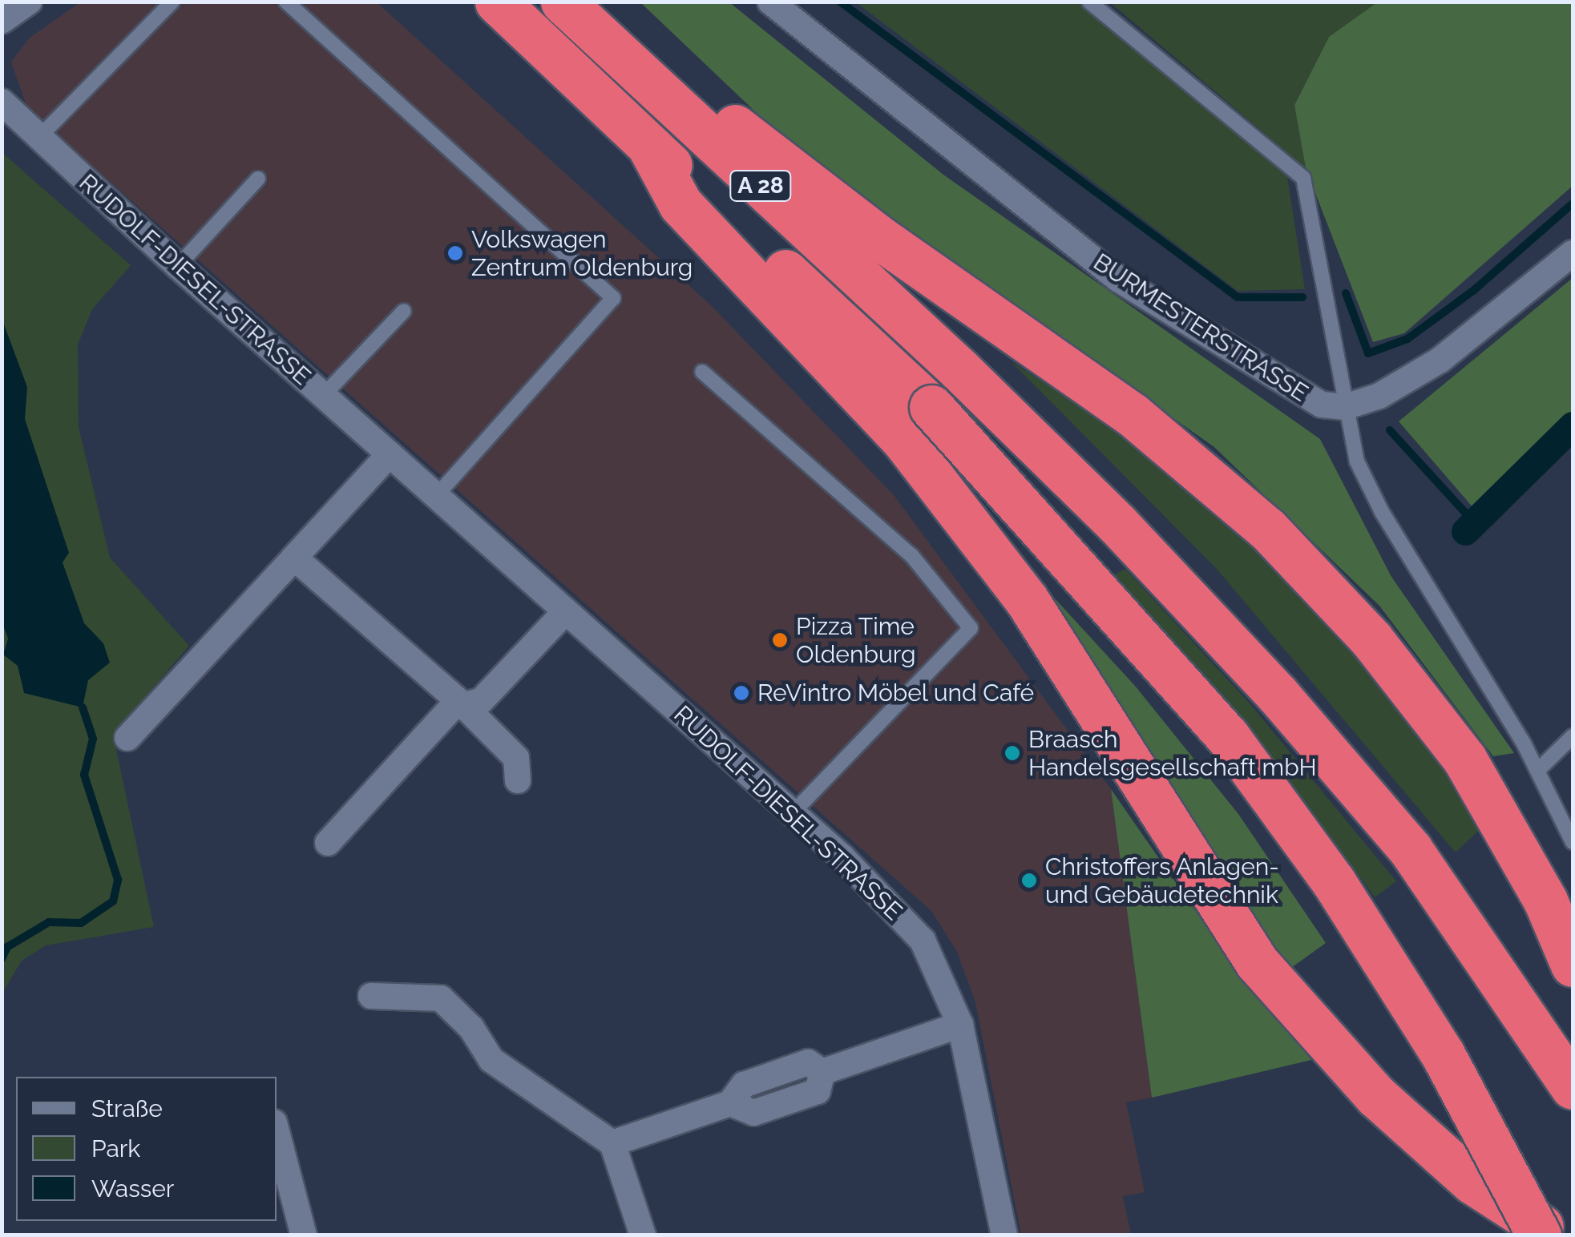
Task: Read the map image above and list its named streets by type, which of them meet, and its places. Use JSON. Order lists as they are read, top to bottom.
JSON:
{
  "streets": {
    "highway": ["A 28"],
    "street": ["RUDOLF-DIESEL-STRASSE", "BURMESTERSTRASSE"]
  },
  "places": [
    "Volkswagen Zentrum Oldenburg",
    "Pizza Time Oldenburg",
    "ReVintro Möbel und Café",
    "Braasch Handelsgesellschaft mbH",
    "Christoffers Anlagen- und Gebäudetechnik"
  ],
  "legend": ["Straße", "Park", "Wasser"]
}
